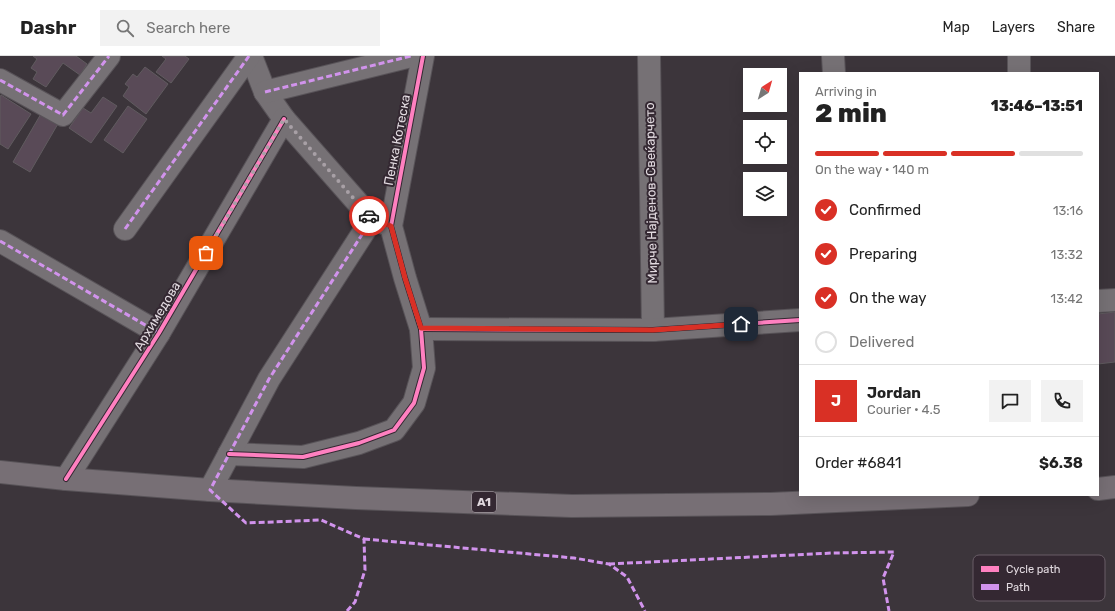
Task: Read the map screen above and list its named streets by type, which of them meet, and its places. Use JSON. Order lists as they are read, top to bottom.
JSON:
{
  "streets": {
    "main road": ["A1"],
    "street": ["Пенка Котеска", "Мирче Најденов-Свеќарчето", "Архимедова"]
  },
  "crossings": [
    ["Архимедова", "A1"]
  ],
  "legend": ["Cycle path", "Path"],
  "north": "top right",
  "page": {
    "header": "Dashr",
    "search": "Search here",
    "nav": ["Map", "Layers", "Share"],
    "heading": ["2 min", "Arriving in", "13:46–13:51"],
    "panel": [
      "Jordan",
      "Courier · 4.5",
      "Order #6841",
      "$6.38"
    ],
    "bar": "On the way · 140 m",
    "list": [
      ["Confirmed", "13:16"],
      ["Preparing", "13:32"],
      ["On the way", "13:42"],
      "Delivered"
    ],
    "round": "J"
  }
}
